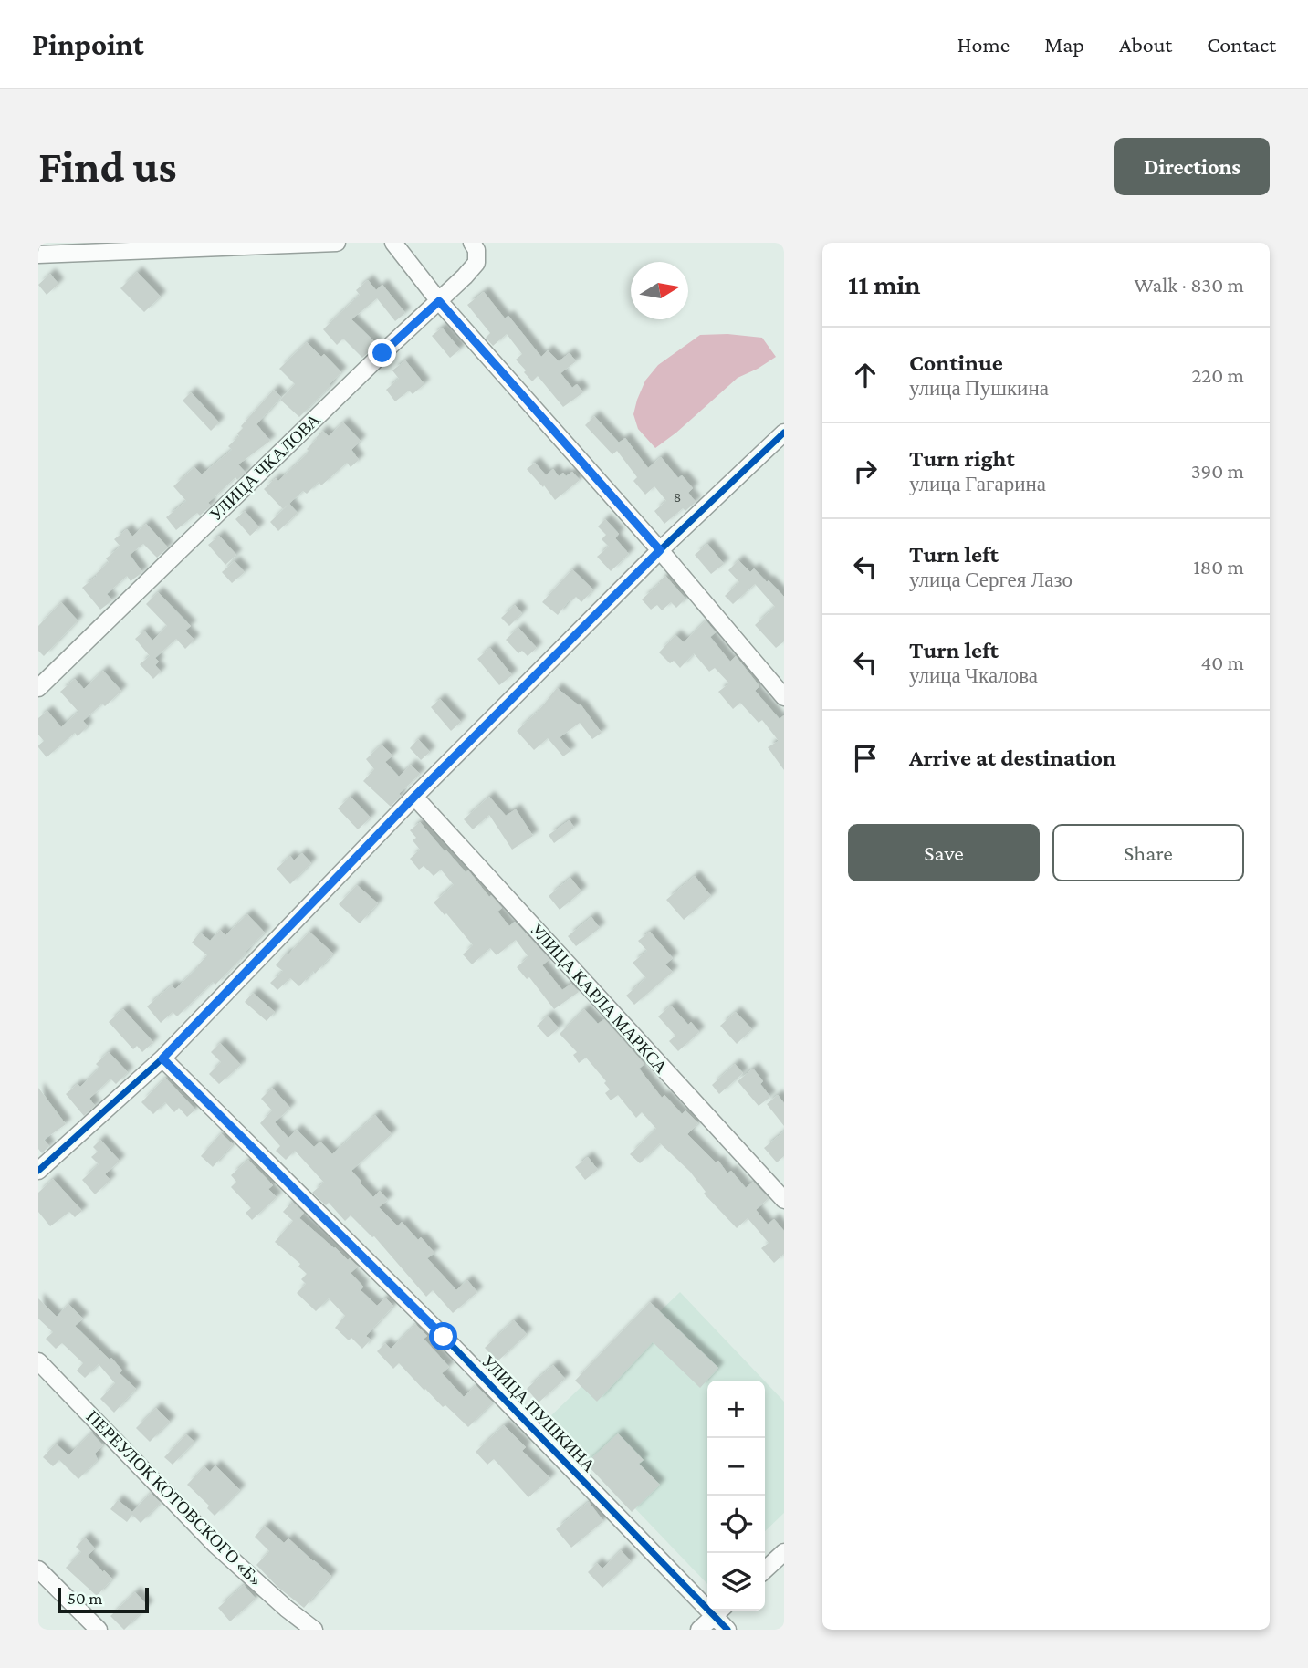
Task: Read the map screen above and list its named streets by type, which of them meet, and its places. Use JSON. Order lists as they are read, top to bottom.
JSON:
{
  "streets": {
    "street": [
      "УЛИЦА ЧКАЛОВА",
      "УЛИЦА КАРЛА МАРКСА",
      "УЛИЦА ПУШКИНА",
      "ПЕРЕУЛОК КОТОВСКОГО «Б»"
    ]
  },
  "house_numbers": ["8"],
  "scale_bar": "50 m",
  "north": "right",
  "page": {
    "header": "Pinpoint",
    "nav": [
      "Home",
      "Map",
      "About",
      "Contact"
    ],
    "buttons": [
      "Directions",
      ["Save", "Share"]
    ],
    "title": "Find us",
    "heading": ["11 min", "Walk · 830 m"],
    "list": [
      ["Continue", "улица Пушкина", "220 m"],
      ["Turn right", "улица Гагарина", "390 m"],
      ["Turn left", "улица Сергея Лазо", "180 m"],
      ["Turn left", "улица Чкалова", "40 m"],
      "Arrive at destination"
    ],
    "map_buttons": ["+", "−"],
    "scale": "50 m"
  }
}
